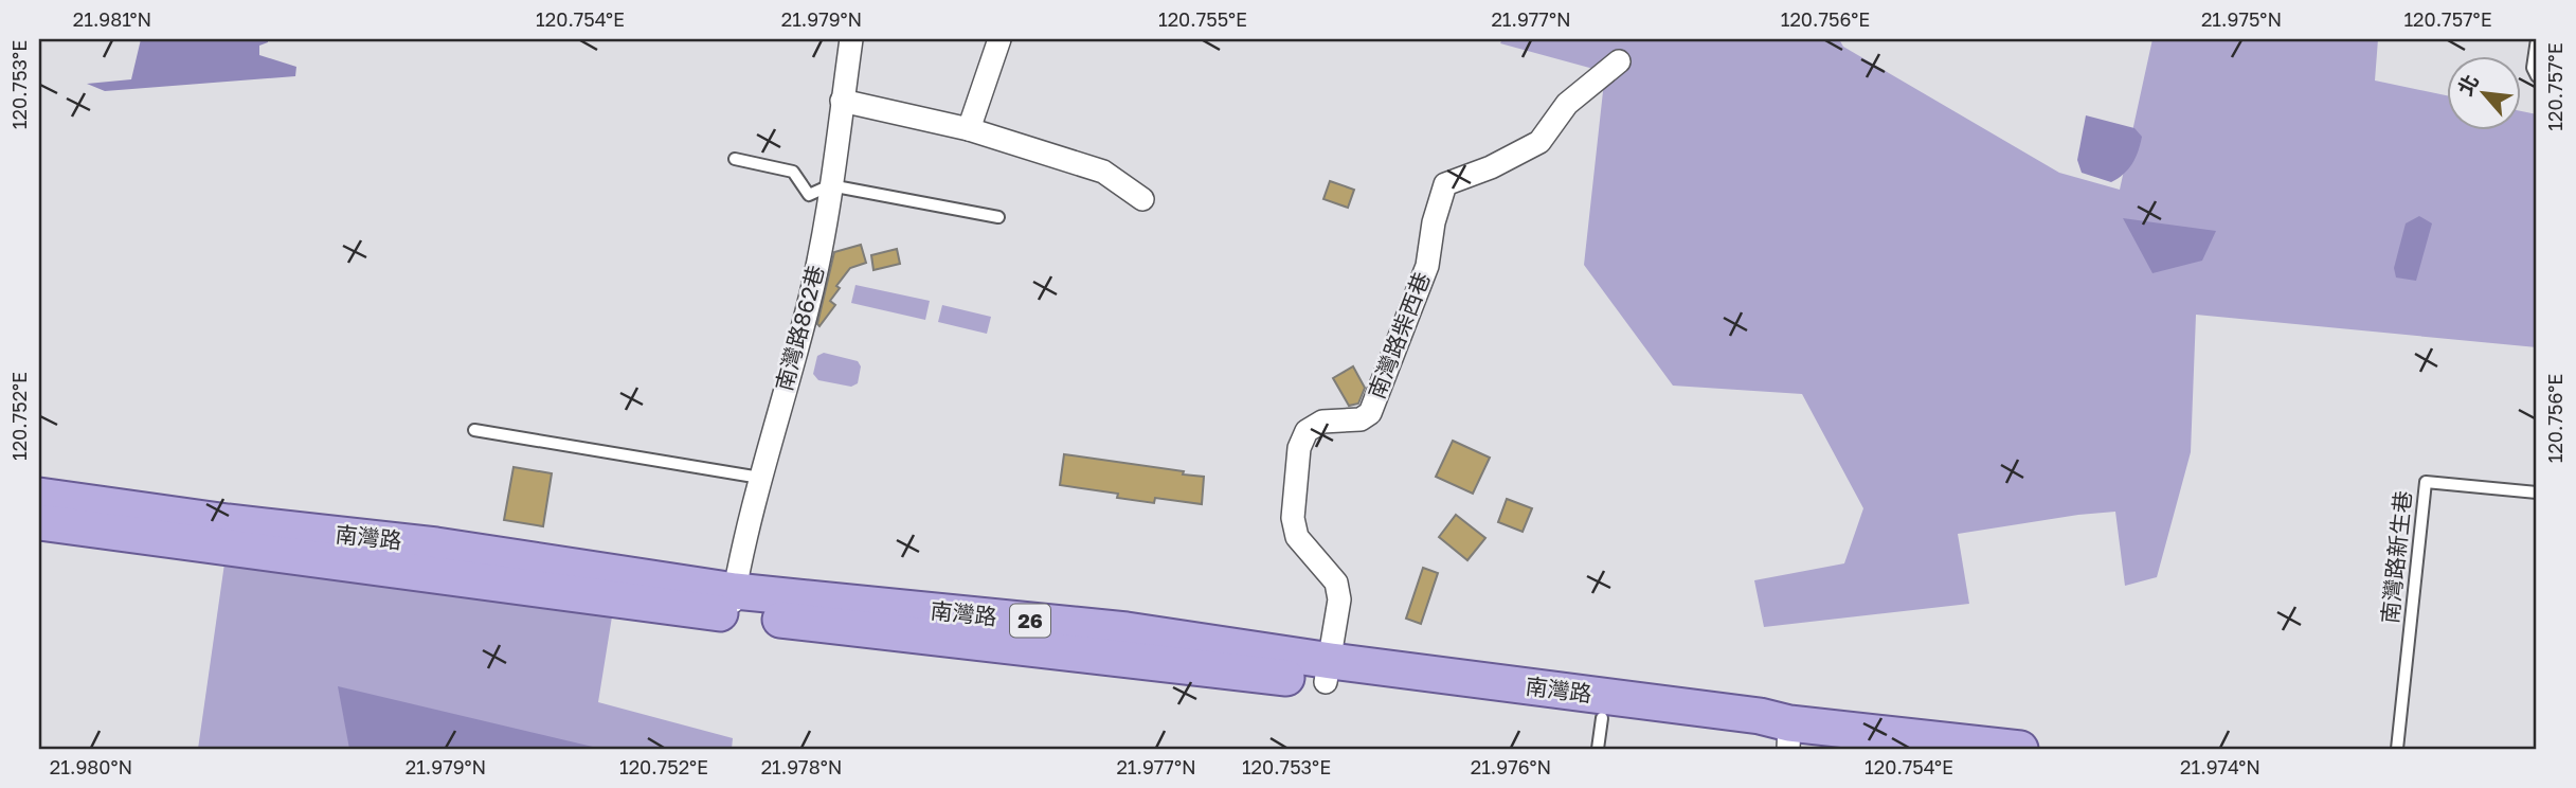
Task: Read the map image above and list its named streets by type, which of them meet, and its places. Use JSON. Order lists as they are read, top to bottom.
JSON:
{
  "streets": {
    "main road": ["南灣路", "26"],
    "street": ["南灣路862巷", "南灣路柴西巷"],
    "lane": ["南灣路新生巷"]
  },
  "crossings": [
    ["南灣路862巷", "南灣路"],
    ["南灣路柴西巷", "南灣路"]
  ],
  "north": "top left",
  "coordinates": [
    "21.981°N",
    "120.754°E",
    "21.979°N",
    "120.755°E",
    "21.977°N",
    "120.756°E",
    "21.975°N",
    "120.757°E",
    "120.753°E",
    "120.752°E",
    "21.980°N",
    "21.978°N",
    "21.976°N",
    "21.974°N"
  ]
}
